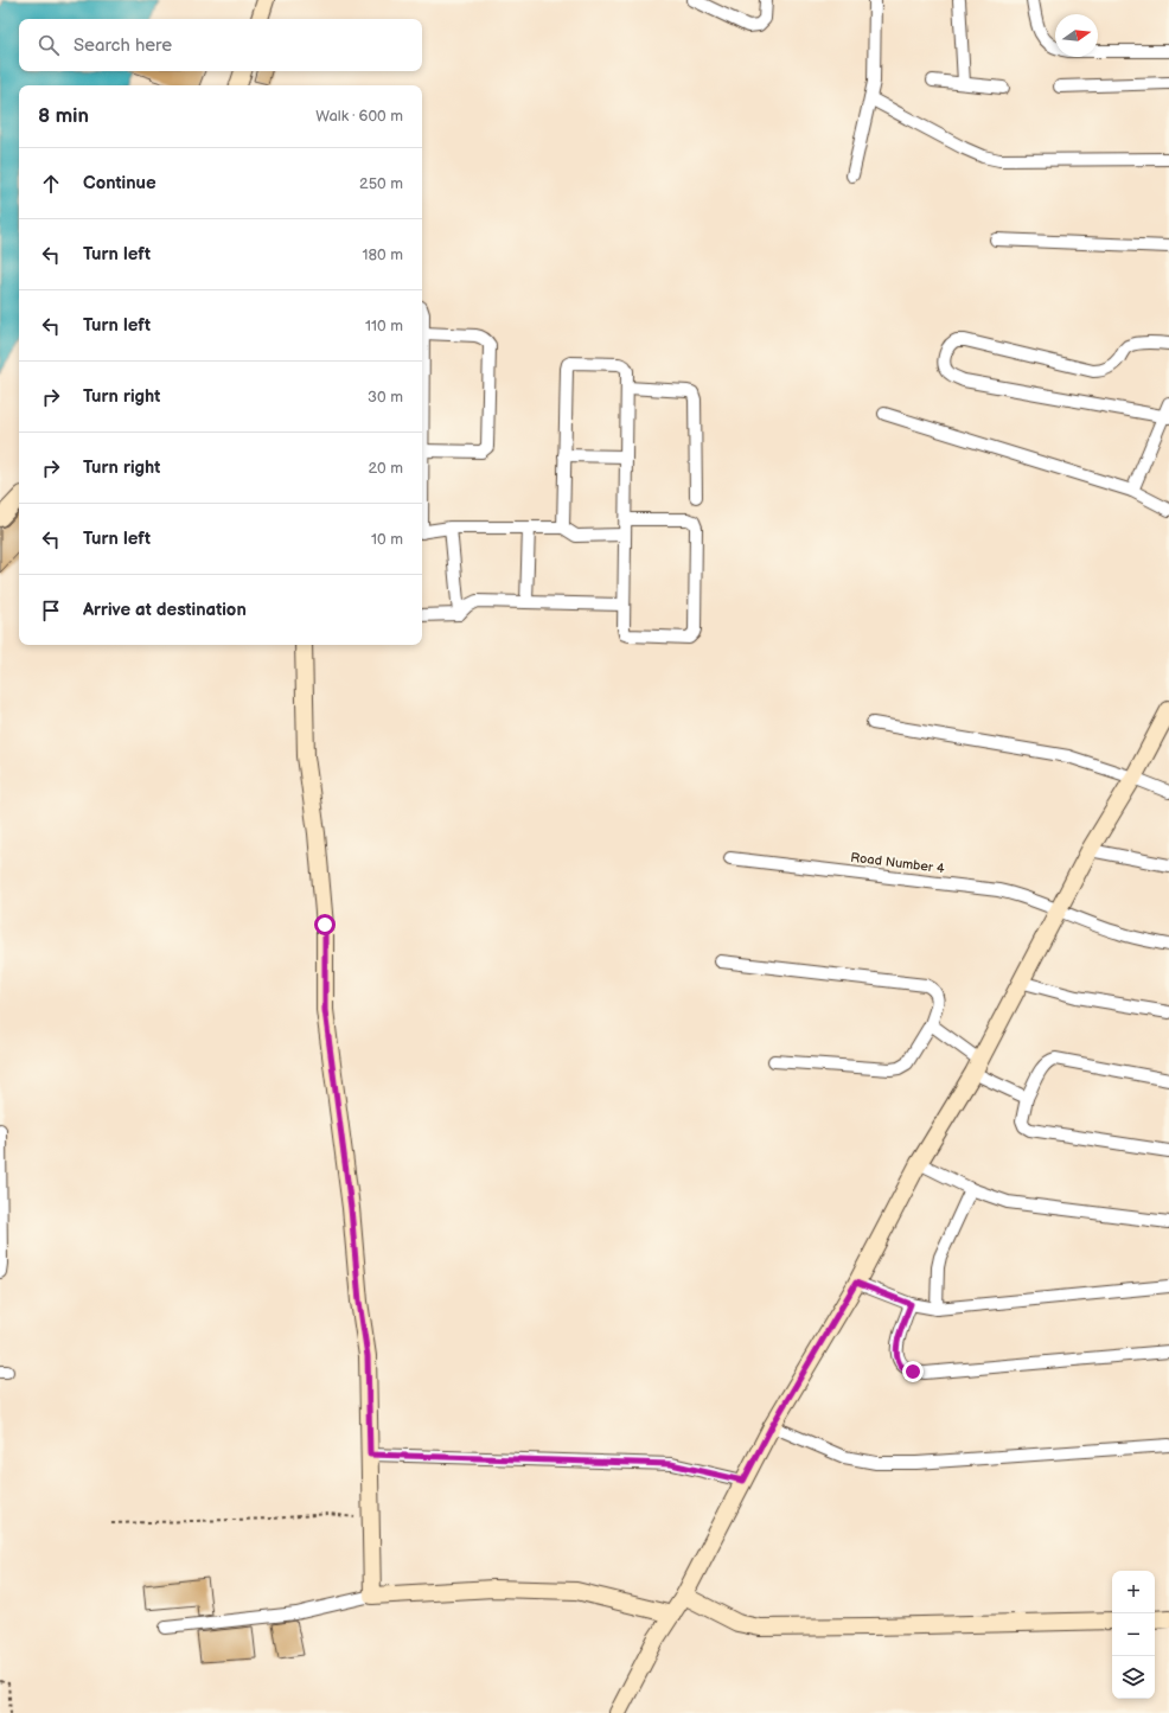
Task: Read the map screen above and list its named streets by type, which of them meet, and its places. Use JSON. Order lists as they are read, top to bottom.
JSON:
{
  "streets": {
    "street": ["Road Number 4"]
  },
  "north": "right",
  "page": {
    "search": "Search here",
    "heading": ["8 min", "Walk · 600 m"],
    "list": [
      ["Continue", "250 m"],
      ["Turn left", "180 m"],
      ["Turn left", "110 m"],
      ["Turn right", "30 m"],
      ["Turn right", "20 m"],
      ["Turn left", "10 m"],
      "Arrive at destination"
    ],
    "map_buttons": ["+", "−"]
  }
}
